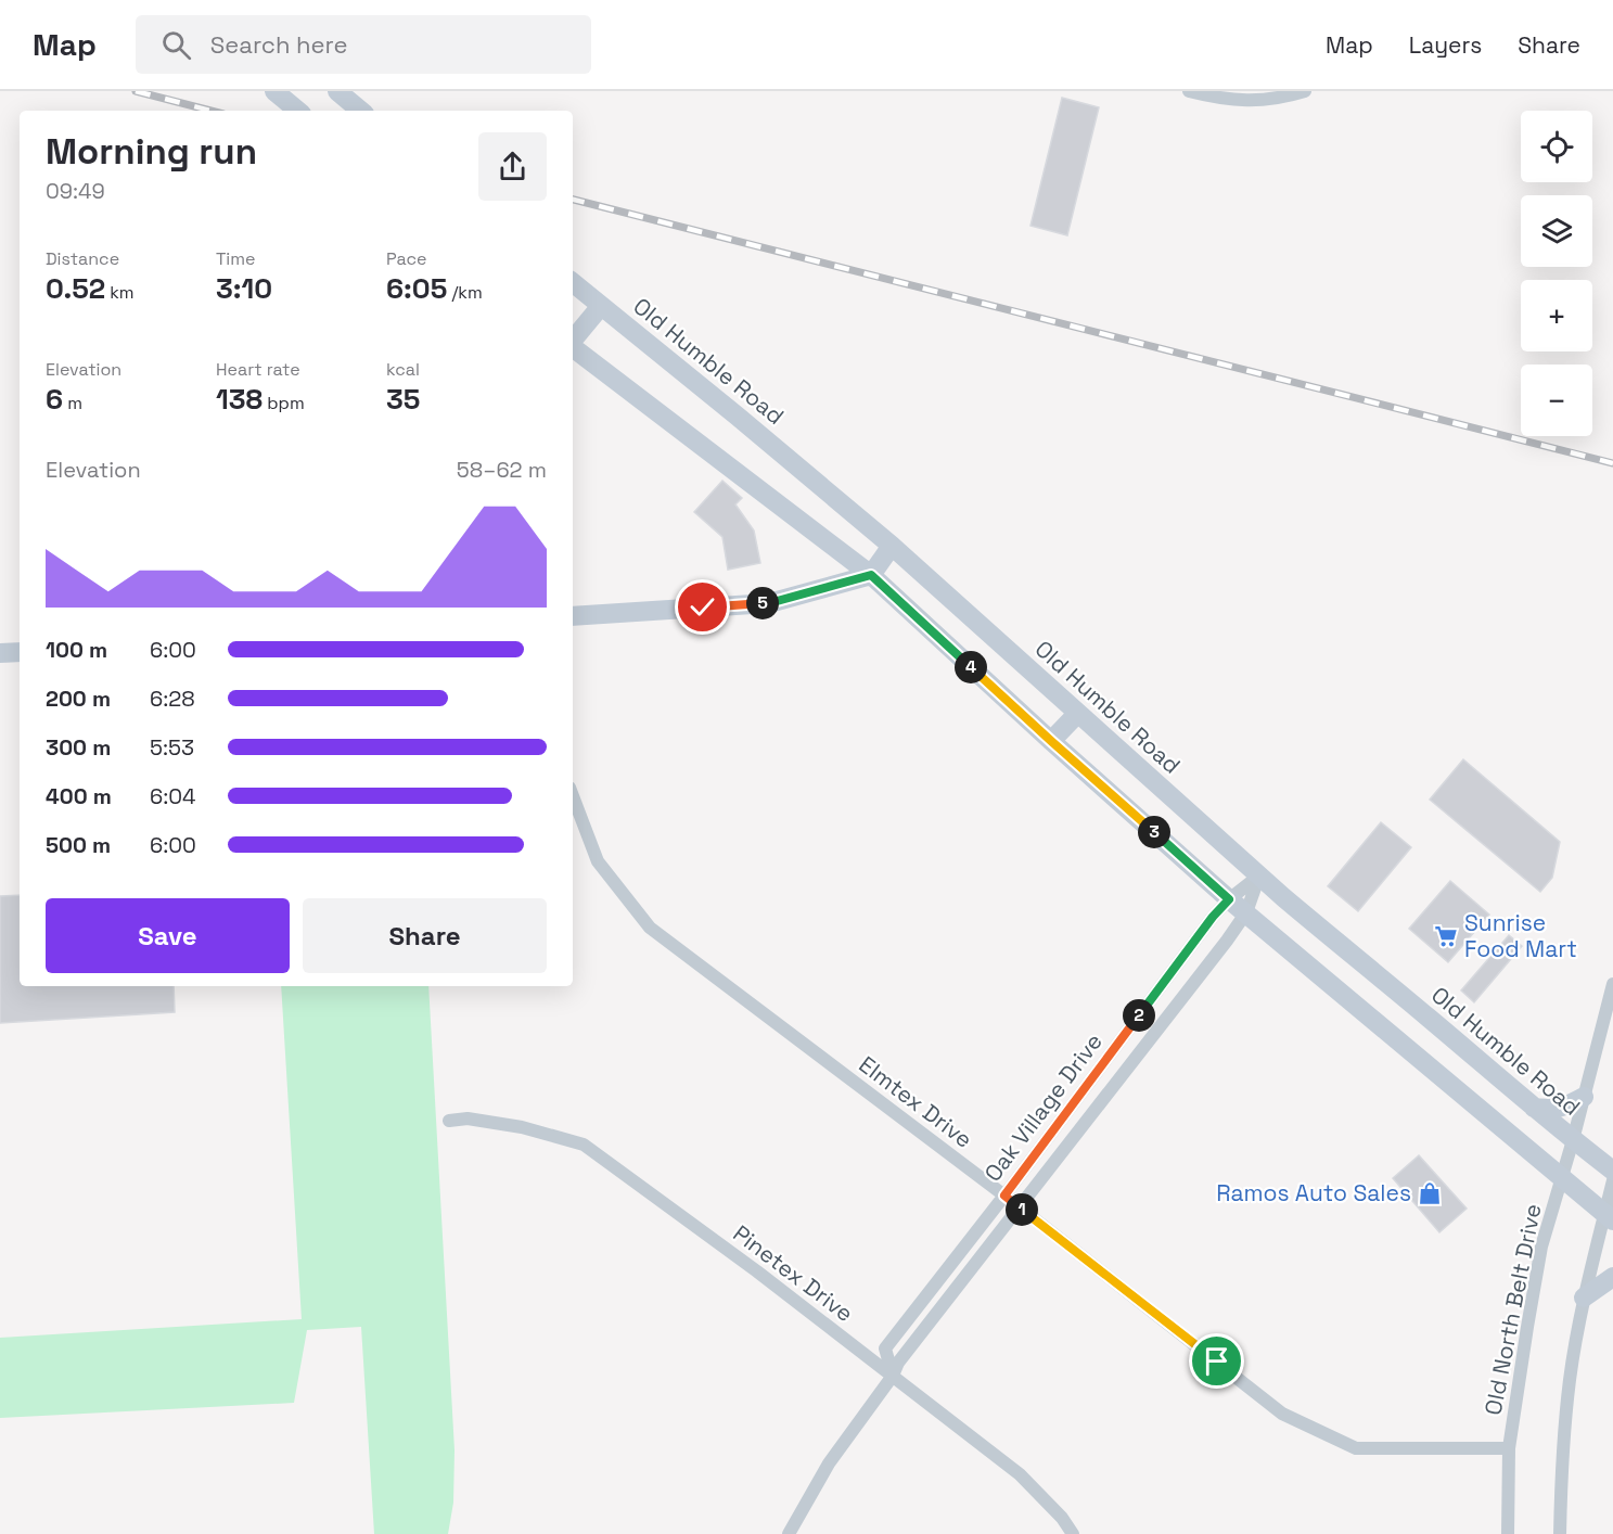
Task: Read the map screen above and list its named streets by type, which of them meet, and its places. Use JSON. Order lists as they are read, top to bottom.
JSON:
{
  "streets": {
    "main road": ["Old Humble Road"],
    "street": [
      "Elmtex Drive",
      "Oak Village Drive",
      "Pinetex Drive",
      "Old North Belt Drive"
    ]
  },
  "crossings": [
    ["Old Humble Road", "Oak Village Drive"],
    ["Old Humble Road", "Old North Belt Drive"],
    ["Elmtex Drive", "Oak Village Drive"],
    ["Elmtex Drive", "Old North Belt Drive"],
    ["Oak Village Drive", "Pinetex Drive"]
  ],
  "places": {
    "supermarket": ["Sunrise Food Mart"],
    "shop": ["Ramos Auto Sales"]
  },
  "page": {
    "header": "Map",
    "search": "Search here",
    "nav": ["Map", "Layers", "Share"],
    "map_buttons": ["+", "−"],
    "heading": ["Morning run", "09:49"],
    "stats": [
      ["Distance", "0.52 km"],
      ["Time", "3:10"],
      ["Pace", "6:05 /km"],
      ["Elevation", "6 m"],
      ["Heart rate", "138 bpm"],
      ["kcal", "35"]
    ],
    "chart": ["Elevation", "58–62 m"],
    "pins": [
      "5",
      "4",
      "3",
      "2",
      "1"
    ],
    "list": [
      {
        "name": "100 m",
        "note": "6:00"
      },
      {
        "name": "200 m",
        "note": "6:28"
      },
      {
        "name": "300 m",
        "note": "5:53"
      },
      {
        "name": "400 m",
        "note": "6:04"
      },
      {
        "name": "500 m",
        "note": "6:00"
      }
    ],
    "buttons": ["Save", "Share"]
  }
}
